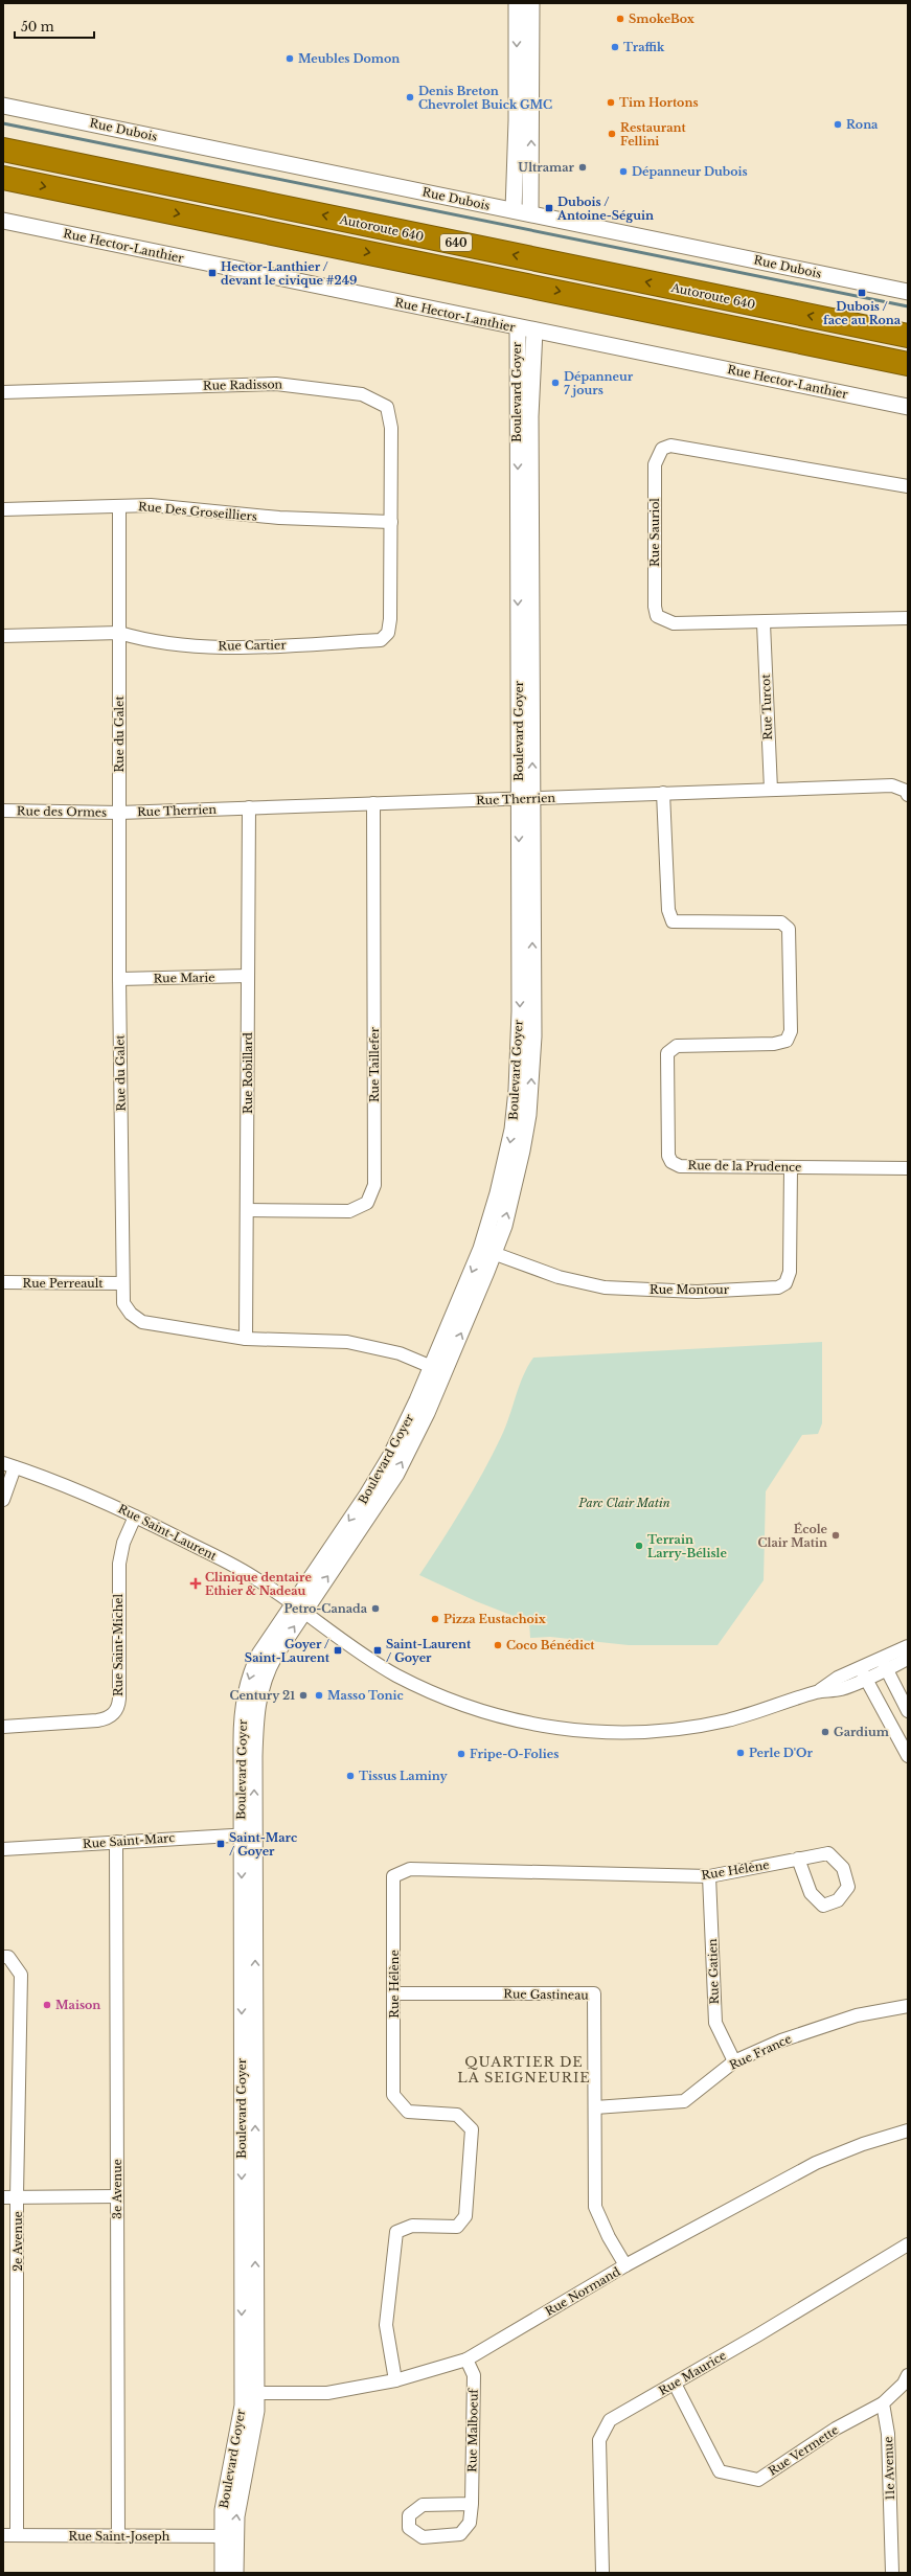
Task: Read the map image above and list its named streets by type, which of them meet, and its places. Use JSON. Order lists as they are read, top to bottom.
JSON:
{
  "streets": {
    "highway": ["Autoroute 640", "640"],
    "street": [
      "Rue Dubois",
      "Rue Hector-Lanthier",
      "Rue Radisson",
      "Boulevard Goyer",
      "Rue Des Groseilliers",
      "Rue Sauriol",
      "Rue Cartier",
      "Rue Turcot",
      "Rue du Galet",
      "Rue Therrien",
      "Rue des Ormes",
      "Rue Marie",
      "Rue Taillefer",
      "Rue Robillard",
      "Rue de la Prudence",
      "Rue Perreault",
      "Rue Montour",
      "Rue Saint-Laurent",
      "Rue Saint-Michel",
      "Rue Saint-Marc",
      "Rue Hélène",
      "Rue Gatien",
      "Rue Gastineau",
      "Rue France",
      "3e Avenue",
      "2e Avenue",
      "Rue Normand",
      "Rue Maurice",
      "Rue Malboeuf",
      "Rue Vermette",
      "11e Avenue",
      "Rue Saint-Joseph"
    ]
  },
  "crossings": [
    ["Rue Hector-Lanthier", "Boulevard Goyer"],
    ["Rue Radisson", "Rue Des Groseilliers"],
    ["Rue Radisson", "Rue Cartier"],
    ["Boulevard Goyer", "Rue du Galet"],
    ["Boulevard Goyer", "Rue Therrien"],
    ["Boulevard Goyer", "Rue Montour"],
    ["Boulevard Goyer", "Rue Saint-Laurent"],
    ["Boulevard Goyer", "Rue Saint-Marc"],
    ["Boulevard Goyer", "Rue Normand"],
    ["Boulevard Goyer", "Rue Saint-Joseph"],
    ["Rue Des Groseilliers", "Rue Cartier"],
    ["Rue Des Groseilliers", "Rue du Galet"],
    ["Rue Sauriol", "Rue Turcot"],
    ["Rue Cartier", "Rue du Galet"],
    ["Rue Turcot", "Rue Therrien"],
    ["Rue du Galet", "Rue Therrien"],
    ["Rue du Galet", "Rue des Ormes"],
    ["Rue du Galet", "Rue Marie"],
    ["Rue du Galet", "Rue Robillard"],
    ["Rue du Galet", "Rue Perreault"],
    ["Rue Therrien", "Rue des Ormes"],
    ["Rue Therrien", "Rue Taillefer"],
    ["Rue Therrien", "Rue Robillard"],
    ["Rue Therrien", "Rue de la Prudence"],
    ["Rue Marie", "Rue Robillard"],
    ["Rue Taillefer", "Rue Robillard"],
    ["Rue de la Prudence", "Rue Montour"],
    ["Rue Saint-Laurent", "Rue Saint-Michel"],
    ["Rue Saint-Marc", "3e Avenue"],
    ["Rue Hélène", "Rue Gatien"],
    ["Rue Hélène", "Rue Gastineau"],
    ["Rue Hélène", "Rue Normand"],
    ["Rue Gatien", "Rue France"],
    ["Rue Gastineau", "Rue France"],
    ["Rue Gastineau", "Rue Normand"],
    ["3e Avenue", "Rue Saint-Joseph"],
    ["2e Avenue", "Rue Saint-Joseph"],
    ["Rue Normand", "Rue Malboeuf"],
    ["Rue Maurice", "Rue Vermette"],
    ["Rue Vermette", "11e Avenue"]
  ],
  "districts": ["QUARTIER DE LA SEIGNEURIE"],
  "parks": ["Parc Clair Matin"],
  "places": {
    "other": [
      "SmokeBox",
      "Traffik",
      "Meubles Domon",
      "Denis Breton Chevrolet Buick GMC",
      "Tim Hortons",
      "Rona",
      "Restaurant Fellini",
      "Ultramar",
      "Dépanneur Dubois",
      "Dépanneur 7 jours",
      "École Clair Matin",
      "Terrain Larry-Bélisle",
      "Petro-Canada",
      "Pizza Eustachoix",
      "Coco Bénédict",
      "Century 21",
      "Masso Tonic",
      "Gardium",
      "Perle D'Or",
      "Fripe-O-Folies",
      "Tissus Laminy",
      "Maison"
    ],
    "transit": [
      "Dubois / Antoine-Séguin",
      "Hector-Lanthier / devant le civique #249",
      "Dubois / face au Rona",
      "Goyer / Saint-Laurent",
      "Saint-Laurent / Goyer",
      "Saint-Marc / Goyer"
    ],
    "health": ["Clinique dentaire Ethier & Nadeau"]
  },
  "scale_bar": "50 m"
}
